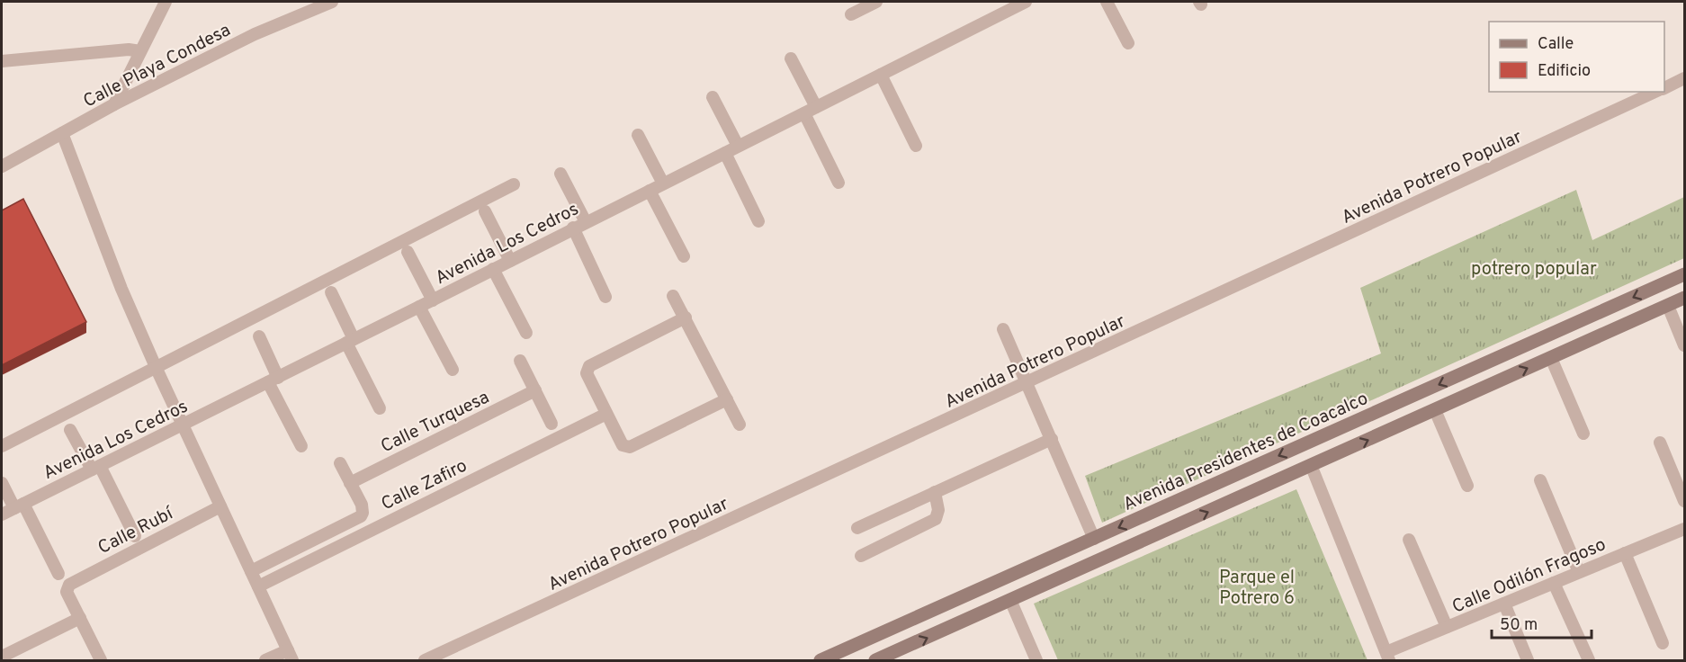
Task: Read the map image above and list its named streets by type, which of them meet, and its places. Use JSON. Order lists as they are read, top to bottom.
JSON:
{
  "streets": {
    "street": [
      "Calle Playa Condesa",
      "Avenida Potrero Popular",
      "Avenida Los Cedros",
      "Calle Turquesa",
      "Avenida Presidentes de Coacalco",
      "Calle Zafiro",
      "Calle Rubí",
      "Calle Odilón Fragoso"
    ]
  },
  "parks": ["potrero popular", "Parque el Potrero 6"],
  "legend": ["Calle", "Edificio"],
  "scale_bar": "50 m"
}
